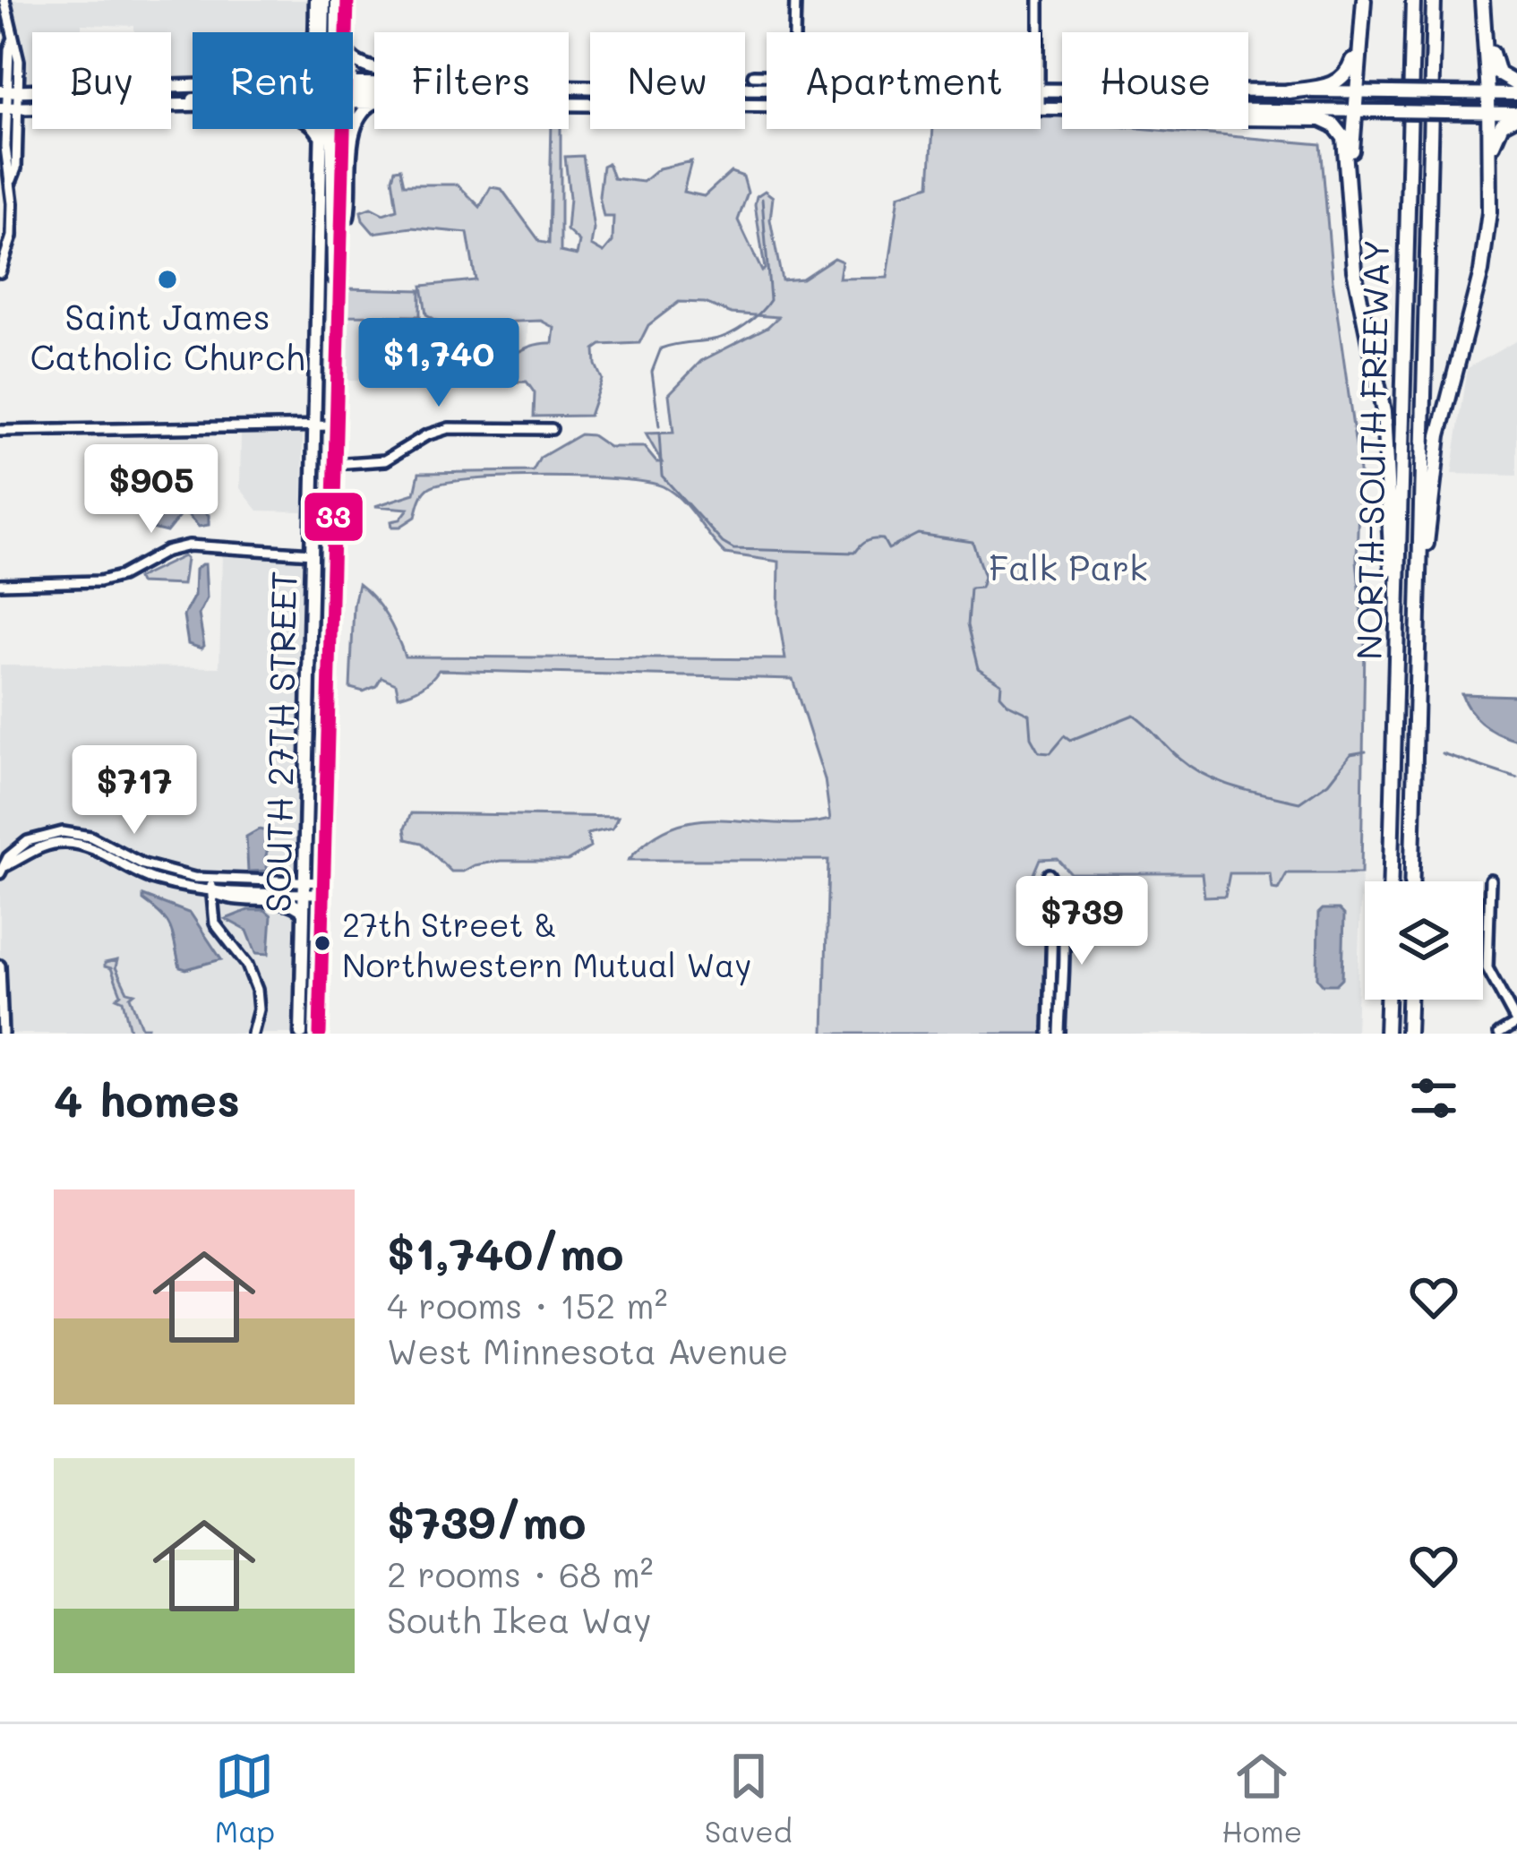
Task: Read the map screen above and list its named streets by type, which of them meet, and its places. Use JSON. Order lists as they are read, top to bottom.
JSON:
{
  "streets": {
    "highway": ["NORTH-SOUTH FREEWAY"],
    "main road": ["SOUTH 27TH STREET"]
  },
  "parks": ["Falk Park"],
  "places": ["Saint James Catholic Church", "27th Street & Northwestern Mutual Way"],
  "lines": ["transit line 33"],
  "page": {
    "chip": [
      "Buy",
      "Rent",
      "Filters",
      "New",
      "Apartment",
      "House"
    ],
    "price": [
      "$1,740",
      "$905",
      "$717",
      "$739"
    ],
    "heading": "4 homes",
    "list": [
      {
        "name": "$1,740/mo",
        "note": "4 rooms · 152 m² · West Minnesota Avenue"
      },
      {
        "name": "$739/mo",
        "note": "2 rooms · 68 m² · South Ikea Way"
      }
    ],
    "tabs": ["Map", "Saved", "Home"]
  }
}
